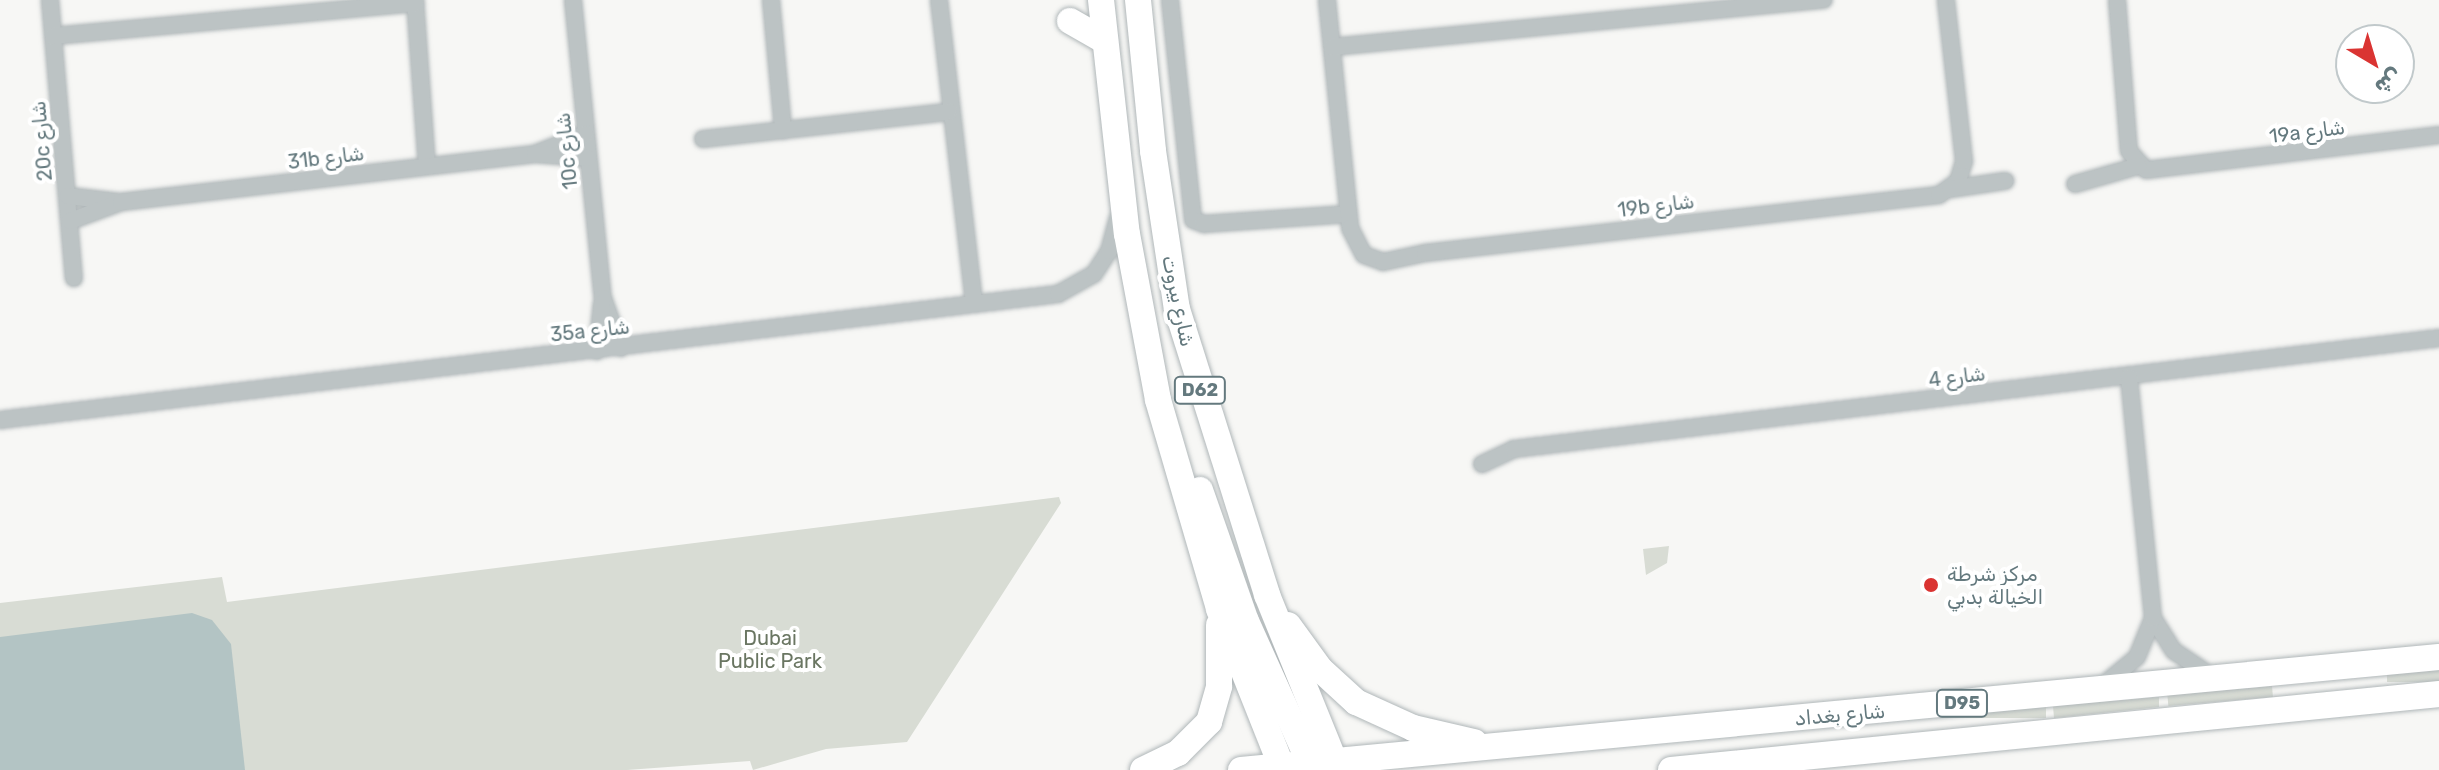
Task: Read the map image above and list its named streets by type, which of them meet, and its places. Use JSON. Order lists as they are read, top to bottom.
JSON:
{
  "streets": {
    "main road": [
      "شارع بيروت",
      "D62",
      "D95",
      "شارع بغداد"
    ],
    "street": [
      "19a شارع",
      "20c شارع",
      "10c شارع",
      "31b شارع",
      "19b شارع",
      "35a شارع",
      "شارع 4"
    ]
  },
  "crossings": [
    ["20c شارع", "31b شارع"],
    ["10c شارع", "31b شارع"],
    ["10c شارع", "35a شارع"],
    ["شارع بيروت", "35a شارع"],
    ["شارع بيروت", "شارع بغداد"]
  ],
  "parks": ["Dubai Public Park"],
  "places": ["مركز شرطة الخيالة بدبي"],
  "north": "bottom right"
}
